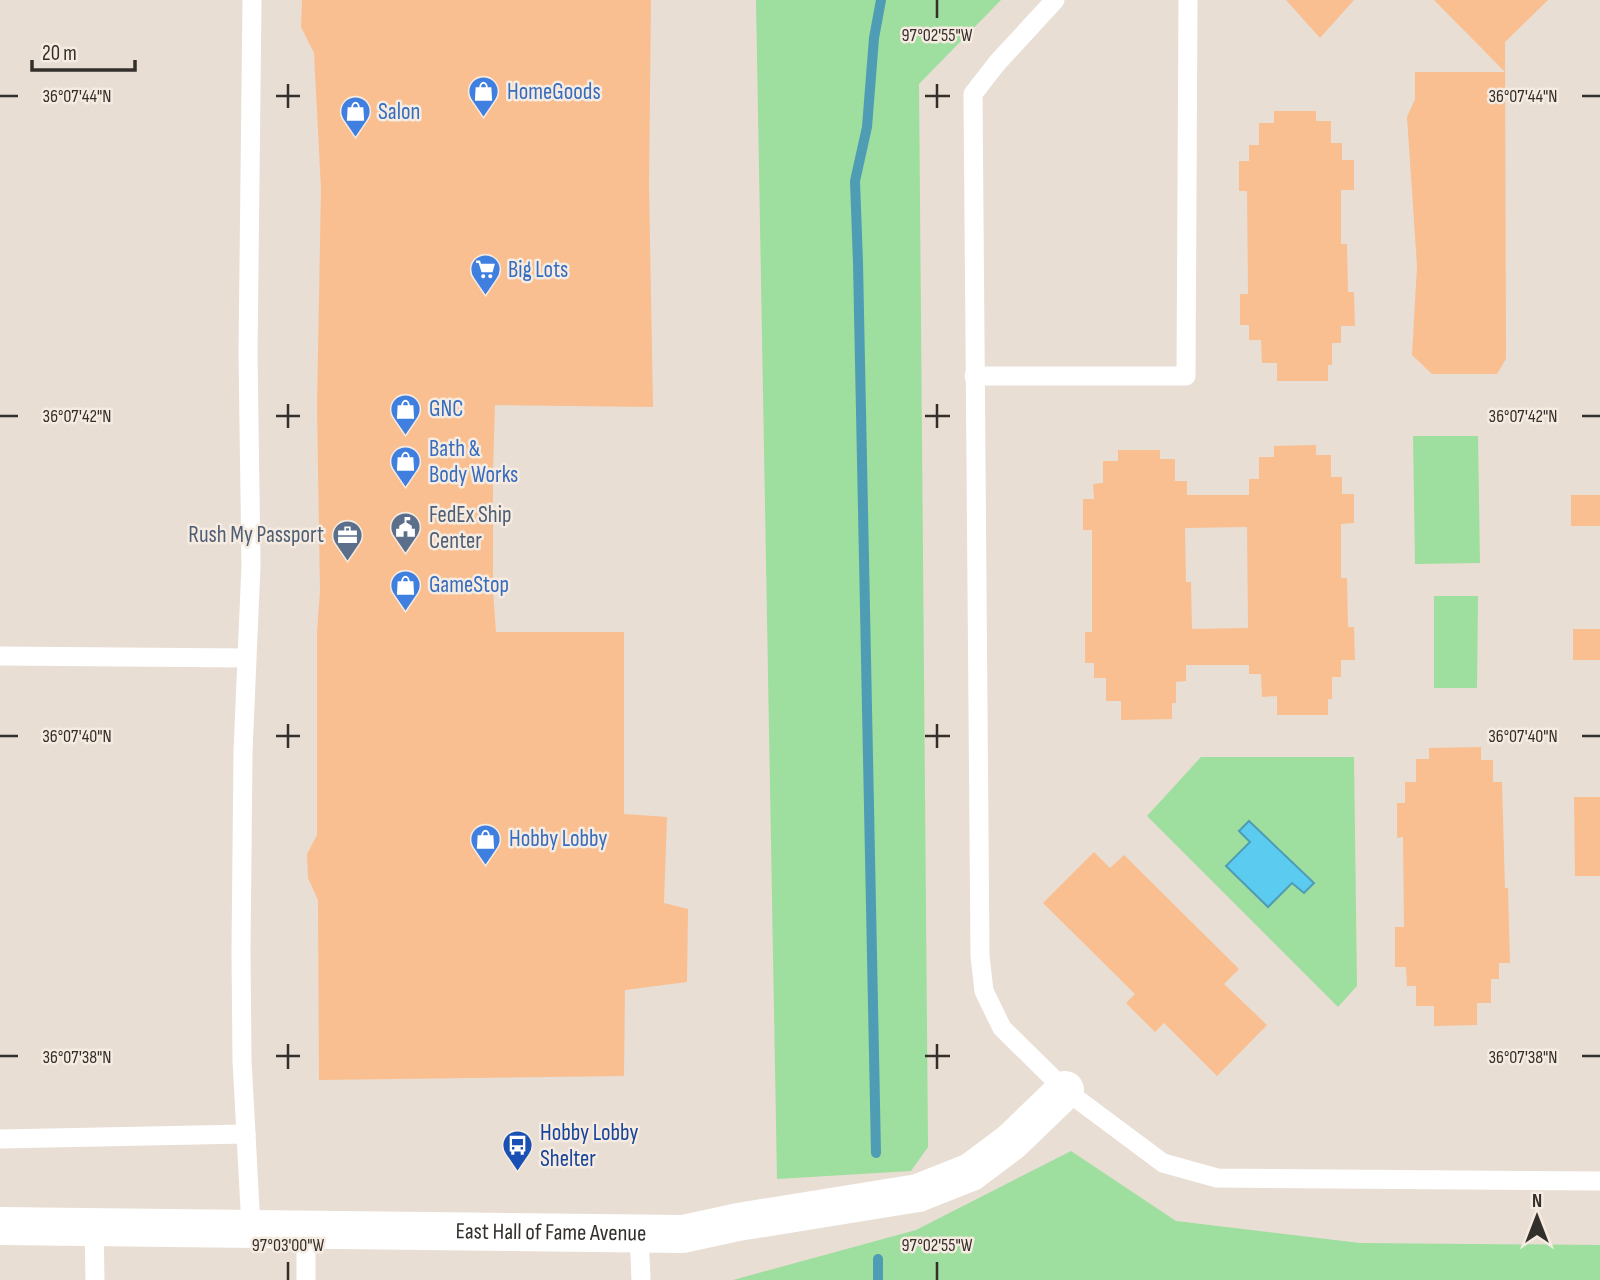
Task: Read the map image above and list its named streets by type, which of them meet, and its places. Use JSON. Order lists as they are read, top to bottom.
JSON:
{
  "streets": {
    "street": ["East Hall of Fame Avenue"]
  },
  "places": {
    "shop": [
      "HomeGoods",
      "Salon",
      "GNC",
      "Bath & Body Works",
      "GameStop",
      "Hobby Lobby"
    ],
    "supermarket": ["Big Lots"],
    "public building": ["FedEx Ship Center"],
    "office": ["Rush My Passport"],
    "bus stop": ["Hobby Lobby Shelter"]
  },
  "scale_bar": "20 m",
  "north": "top",
  "coordinates": [
    "97°02'55\"W",
    "36°07'44\"N",
    "36°07'42\"N",
    "36°07'40\"N",
    "36°07'38\"N",
    "97°03'00\"W"
  ]
}
